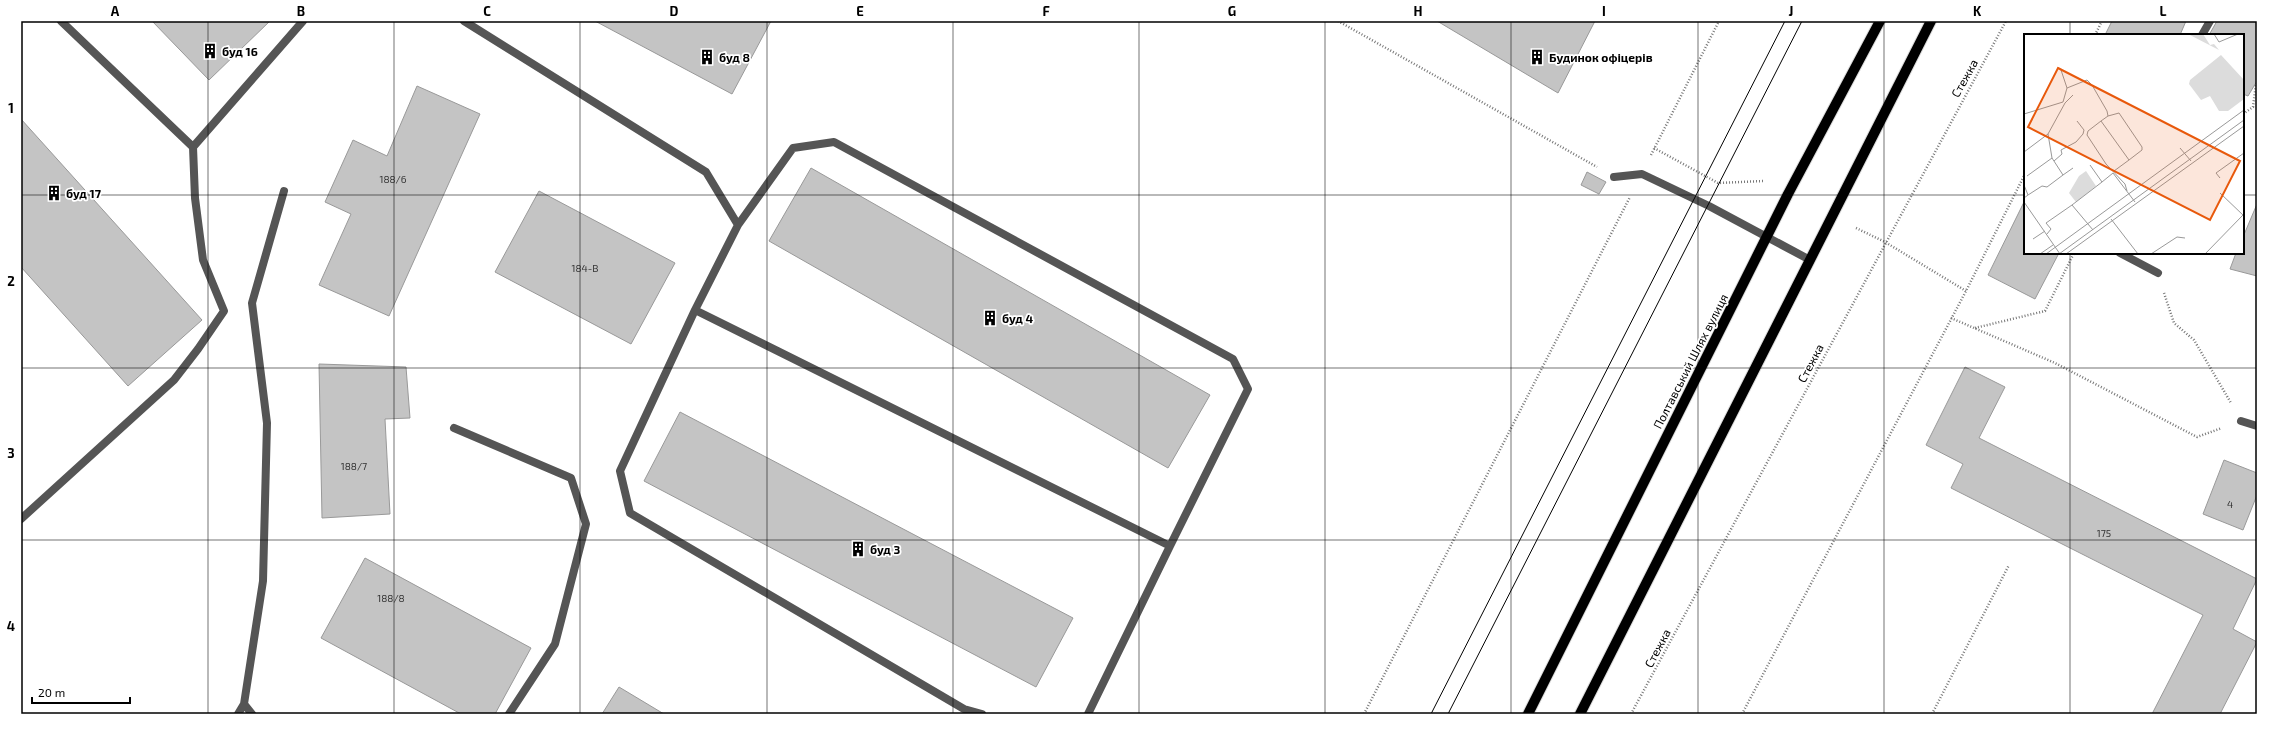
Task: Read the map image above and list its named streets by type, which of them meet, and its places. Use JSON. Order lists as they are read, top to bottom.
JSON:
{
  "streets": {
    "main road": ["Полтавський Шлях вулиця"],
    "path": ["Стежка"]
  },
  "places": {
    "building": [
      "буд 16",
      "буд 8",
      "Будинок офіцерів",
      "буд 17",
      "буд 4",
      "буд 3"
    ]
  },
  "house_numbers": [
    "188/6",
    "184-В",
    "188/7",
    "4",
    "175",
    "188/8"
  ],
  "scale_bar": "20 m",
  "grid": {
    "columns": [
      "A",
      "B",
      "C",
      "D",
      "E",
      "F",
      "G",
      "H",
      "I",
      "J",
      "K",
      "L"
    ],
    "rows": [
      "1",
      "2",
      "3",
      "4"
    ]
  }
}
